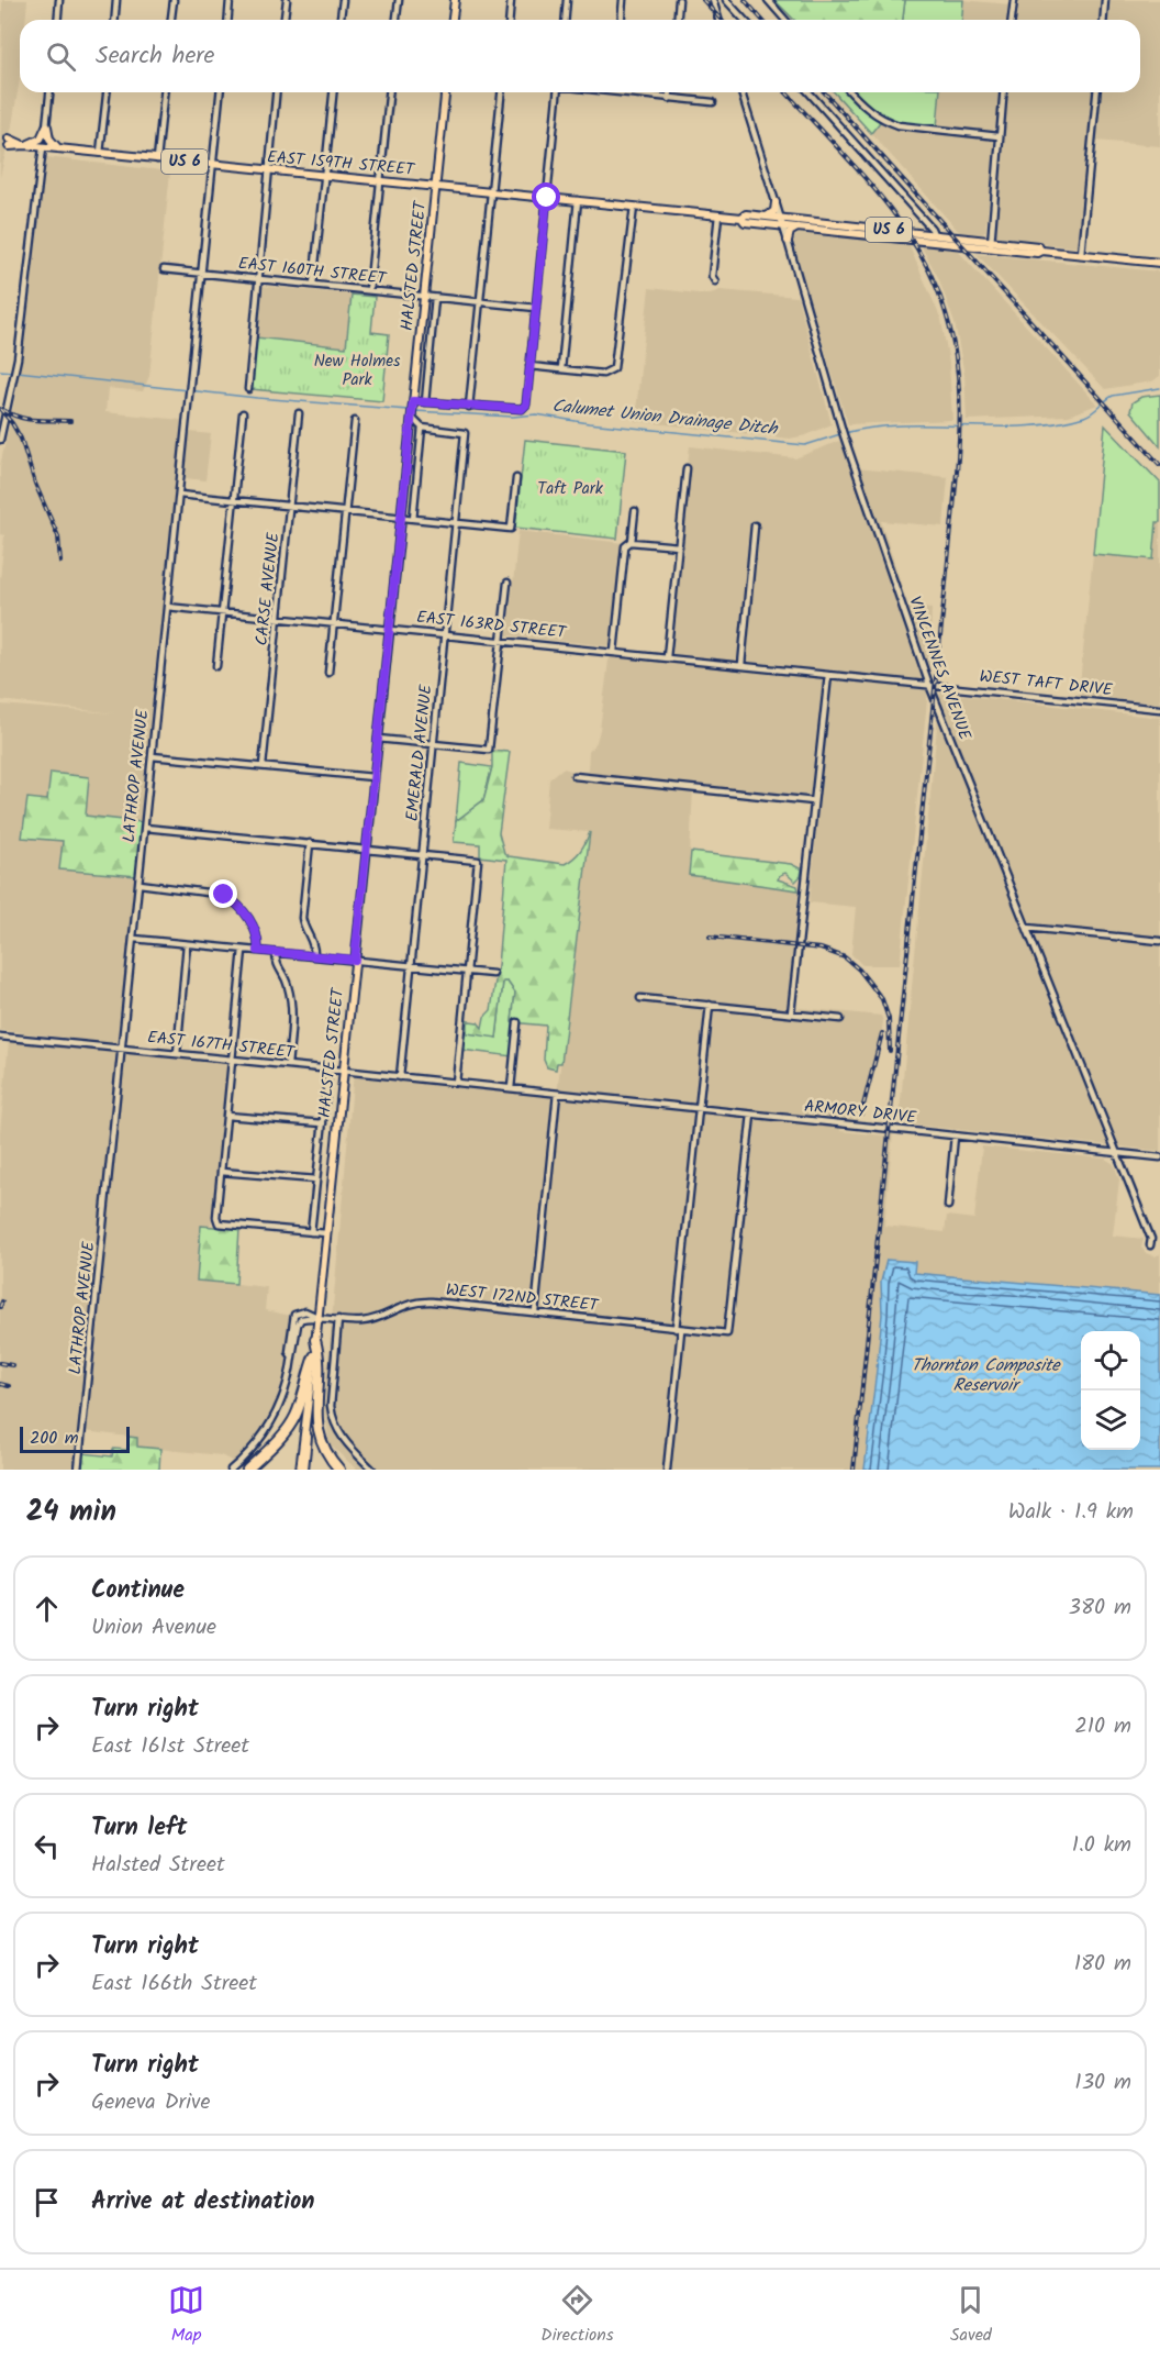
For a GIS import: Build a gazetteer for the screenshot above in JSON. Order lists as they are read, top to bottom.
{
  "streets": {
    "main road": ["US 6", "EAST 159TH STREET", "HALSTED STREET"],
    "street": [
      "EAST 160TH STREET",
      "CARSE AVENUE",
      "EAST 163RD STREET",
      "VINCENNES AVENUE",
      "WEST TAFT DRIVE",
      "EMERALD AVENUE",
      "LATHROP AVENUE",
      "EAST 167TH STREET",
      "ARMORY DRIVE",
      "WEST 172ND STREET"
    ]
  },
  "crossings": [
    ["US 6", "EAST 159TH STREET"],
    ["US 6", "VINCENNES AVENUE"],
    ["EAST 159TH STREET", "HALSTED STREET"],
    ["EAST 159TH STREET", "LATHROP AVENUE"],
    ["HALSTED STREET", "EAST 160TH STREET"],
    ["HALSTED STREET", "EAST 163RD STREET"],
    ["HALSTED STREET", "EAST 167TH STREET"],
    ["HALSTED STREET", "WEST 172ND STREET"],
    ["EAST 160TH STREET", "LATHROP AVENUE"],
    ["CARSE AVENUE", "EAST 163RD STREET"],
    ["EAST 163RD STREET", "WEST TAFT DRIVE"],
    ["EAST 163RD STREET", "EMERALD AVENUE"],
    ["EAST 163RD STREET", "LATHROP AVENUE"],
    ["VINCENNES AVENUE", "WEST TAFT DRIVE"],
    ["VINCENNES AVENUE", "ARMORY DRIVE"],
    ["EMERALD AVENUE", "EAST 167TH STREET"],
    ["LATHROP AVENUE", "EAST 167TH STREET"],
    ["EAST 167TH STREET", "ARMORY DRIVE"],
    ["ARMORY DRIVE", "WEST 172ND STREET"]
  ],
  "water": ["Calumet Union Drainage Ditch", "Thornton Composite Reservoir"],
  "parks": ["New Holmes Park", "Taft Park"],
  "scale_bar": "200 m",
  "page": {
    "search": "Search here",
    "scale": "200 m",
    "heading": ["24 min", "Walk · 1.9 km"],
    "list": [
      ["Continue", "Union Avenue", "380 m"],
      ["Turn right", "East 161st Street", "210 m"],
      ["Turn left", "Halsted Street", "1.0 km"],
      ["Turn right", "East 166th Street", "180 m"],
      ["Turn right", "Geneva Drive", "130 m"],
      "Arrive at destination"
    ],
    "nav": ["Map", "Directions", "Saved"]
  }
}
